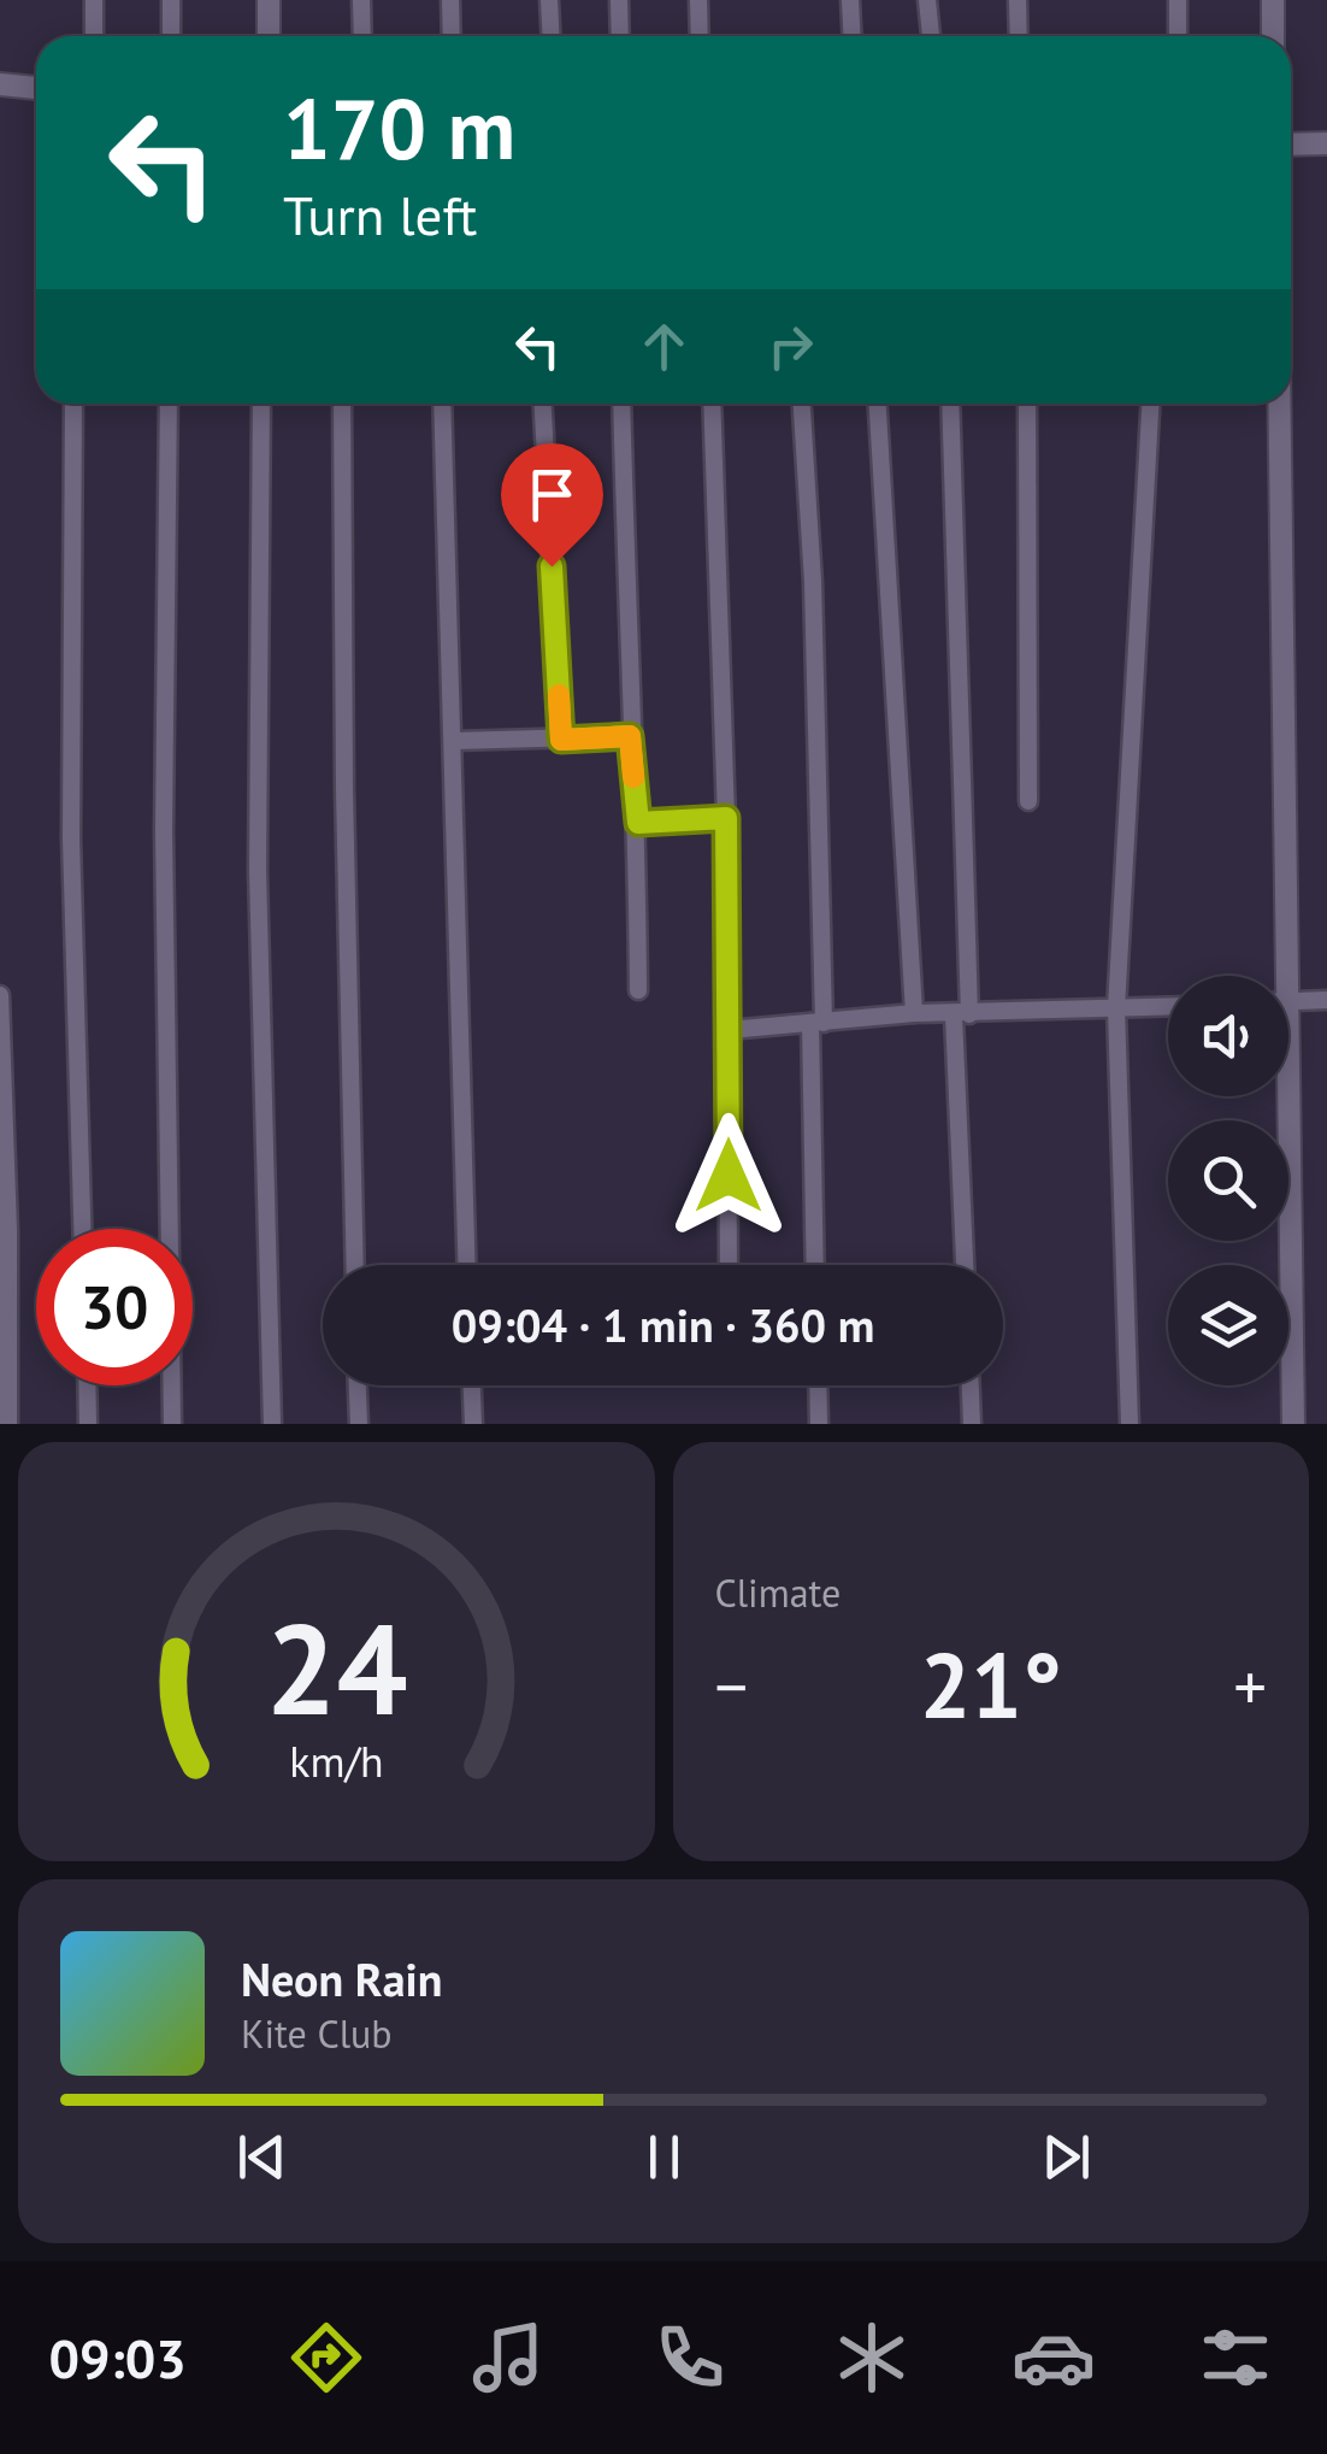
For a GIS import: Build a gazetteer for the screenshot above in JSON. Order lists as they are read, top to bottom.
{
  "page": {
    "turn": ["170 m", "Turn left"],
    "limit": "30",
    "trip": "09:04 · 1 min · 360 m",
    "tile": "Climate",
    "heat": ["−", "21°", "+"],
    "song": ["Neon Rain", "Kite Club"],
    "tabs": "09:03",
    "gauge": ["24", "km/h"]
  }
}
